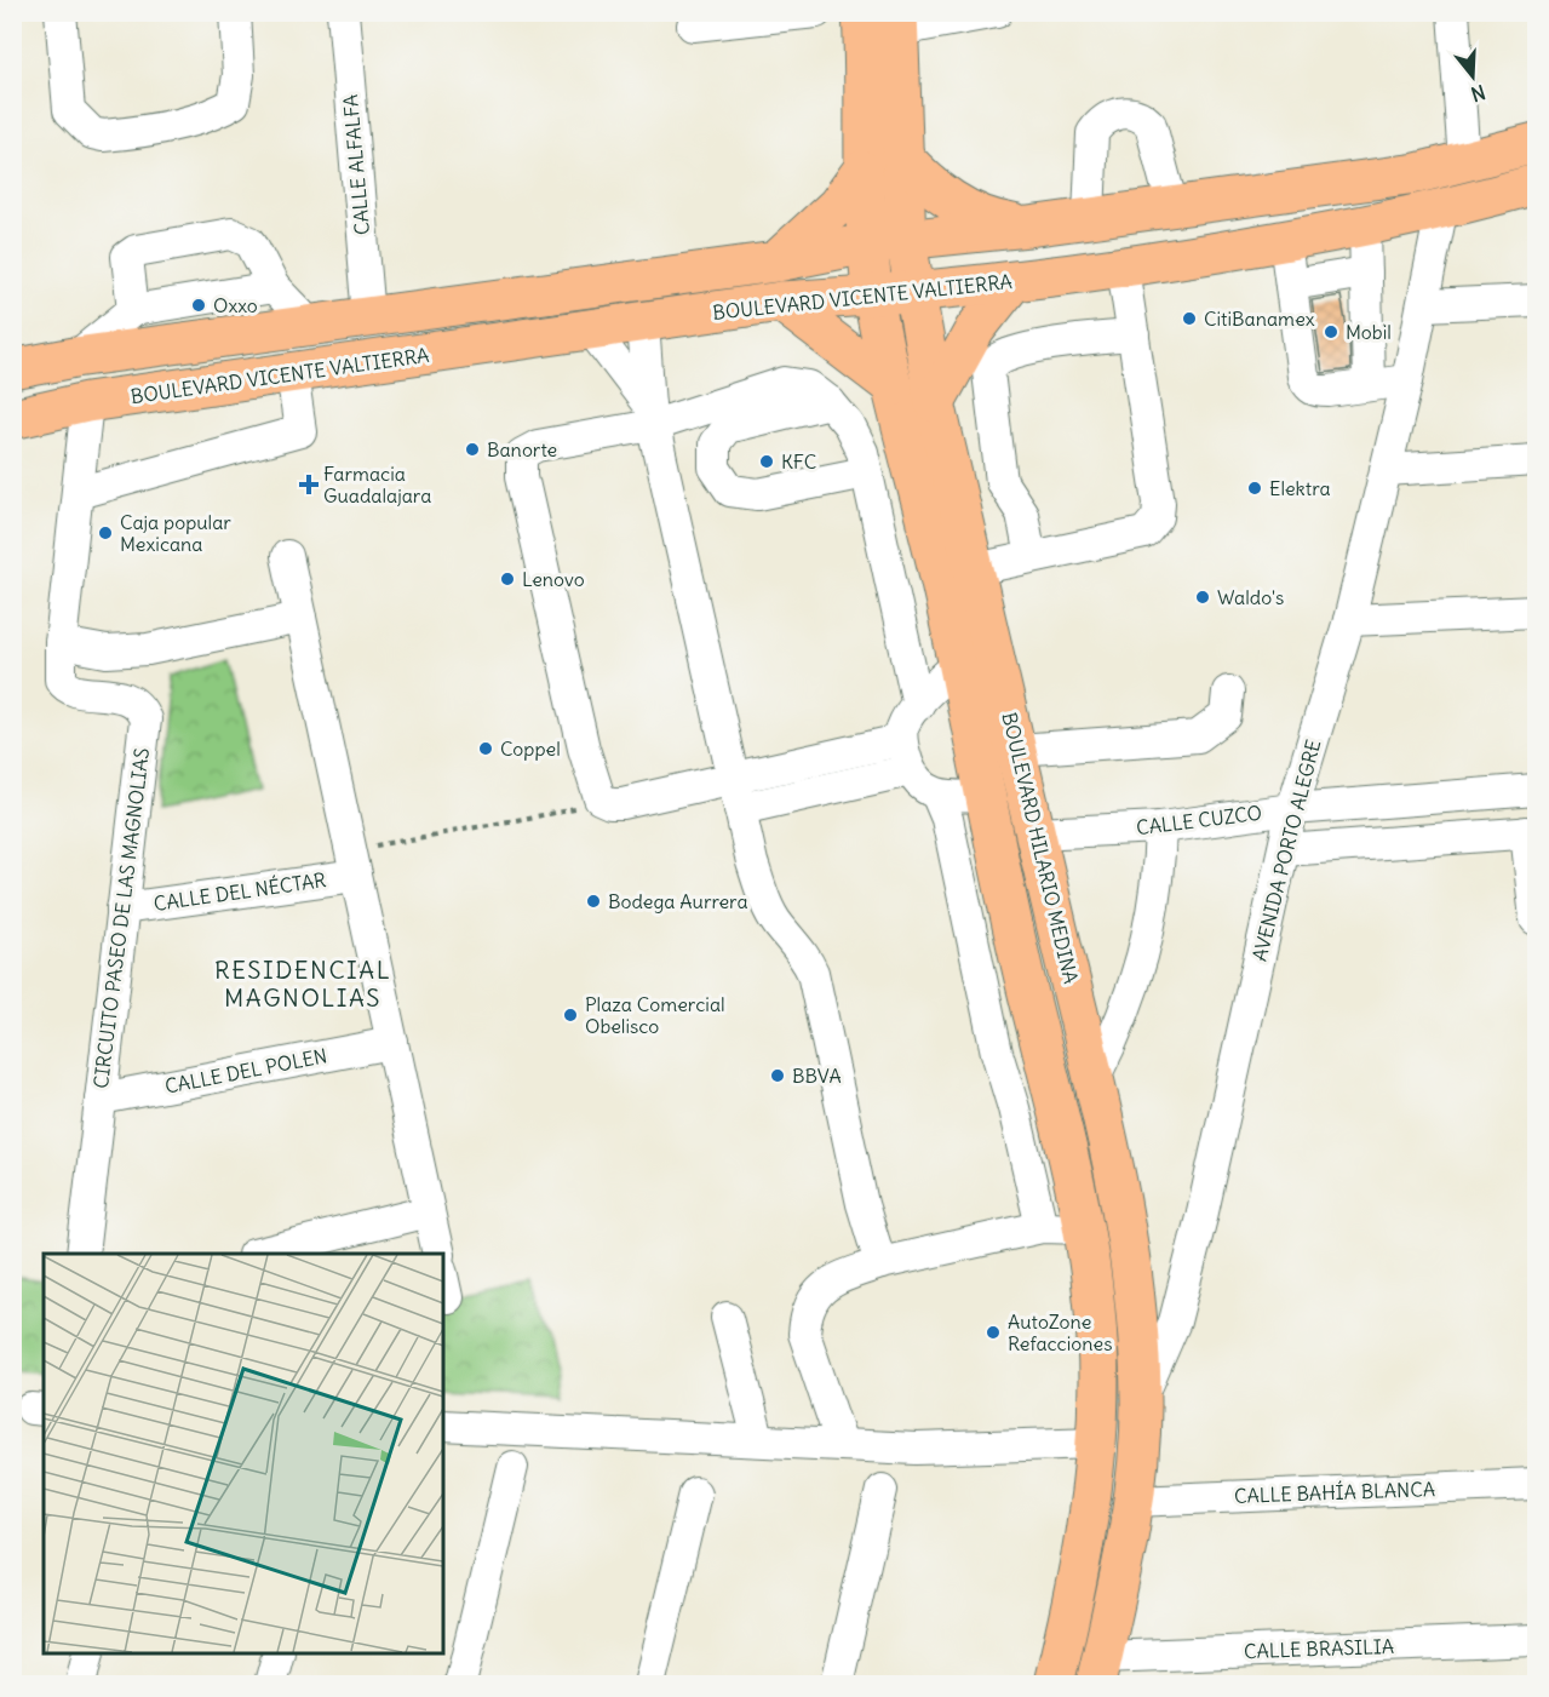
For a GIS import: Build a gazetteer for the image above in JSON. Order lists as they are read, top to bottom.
{
  "streets": {
    "main road": ["BOULEVARD VICENTE VALTIERRA", "BOULEVARD HILARIO MEDINA"],
    "street": [
      "CALLE ALFALFA",
      "CALLE CUZCO",
      "AVENIDA PORTO ALEGRE",
      "CALLE DEL NÉCTAR",
      "CIRCUITO PASEO DE LAS MAGNOLIAS",
      "CALLE DEL POLEN",
      "CALLE BAHÍA BLANCA",
      "CALLE BRASILIA"
    ]
  },
  "crossings": [
    ["BOULEVARD VICENTE VALTIERRA", "BOULEVARD HILARIO MEDINA"],
    ["BOULEVARD VICENTE VALTIERRA", "AVENIDA PORTO ALEGRE"],
    ["BOULEVARD VICENTE VALTIERRA", "CIRCUITO PASEO DE LAS MAGNOLIAS"],
    ["CALLE CUZCO", "BOULEVARD HILARIO MEDINA"],
    ["CALLE CUZCO", "AVENIDA PORTO ALEGRE"],
    ["BOULEVARD HILARIO MEDINA", "AVENIDA PORTO ALEGRE"],
    ["BOULEVARD HILARIO MEDINA", "CALLE BAHÍA BLANCA"],
    ["BOULEVARD HILARIO MEDINA", "CALLE BRASILIA"],
    ["CALLE DEL NÉCTAR", "CIRCUITO PASEO DE LAS MAGNOLIAS"],
    ["CIRCUITO PASEO DE LAS MAGNOLIAS", "CALLE DEL POLEN"]
  ],
  "districts": ["RESIDENCIAL MAGNOLIAS"],
  "places": {
    "other": [
      "Oxxo",
      "CitiBanamex",
      "Mobil",
      "Banorte",
      "KFC",
      "Elektra",
      "Caja popular Mexicana",
      "Lenovo",
      "Waldo's",
      "Coppel",
      "Bodega Aurrera",
      "Plaza Comercial Obelisco",
      "BBVA",
      "AutoZone Refacciones"
    ],
    "health": ["Farmacia Guadalajara"]
  },
  "north": "bottom"
}
